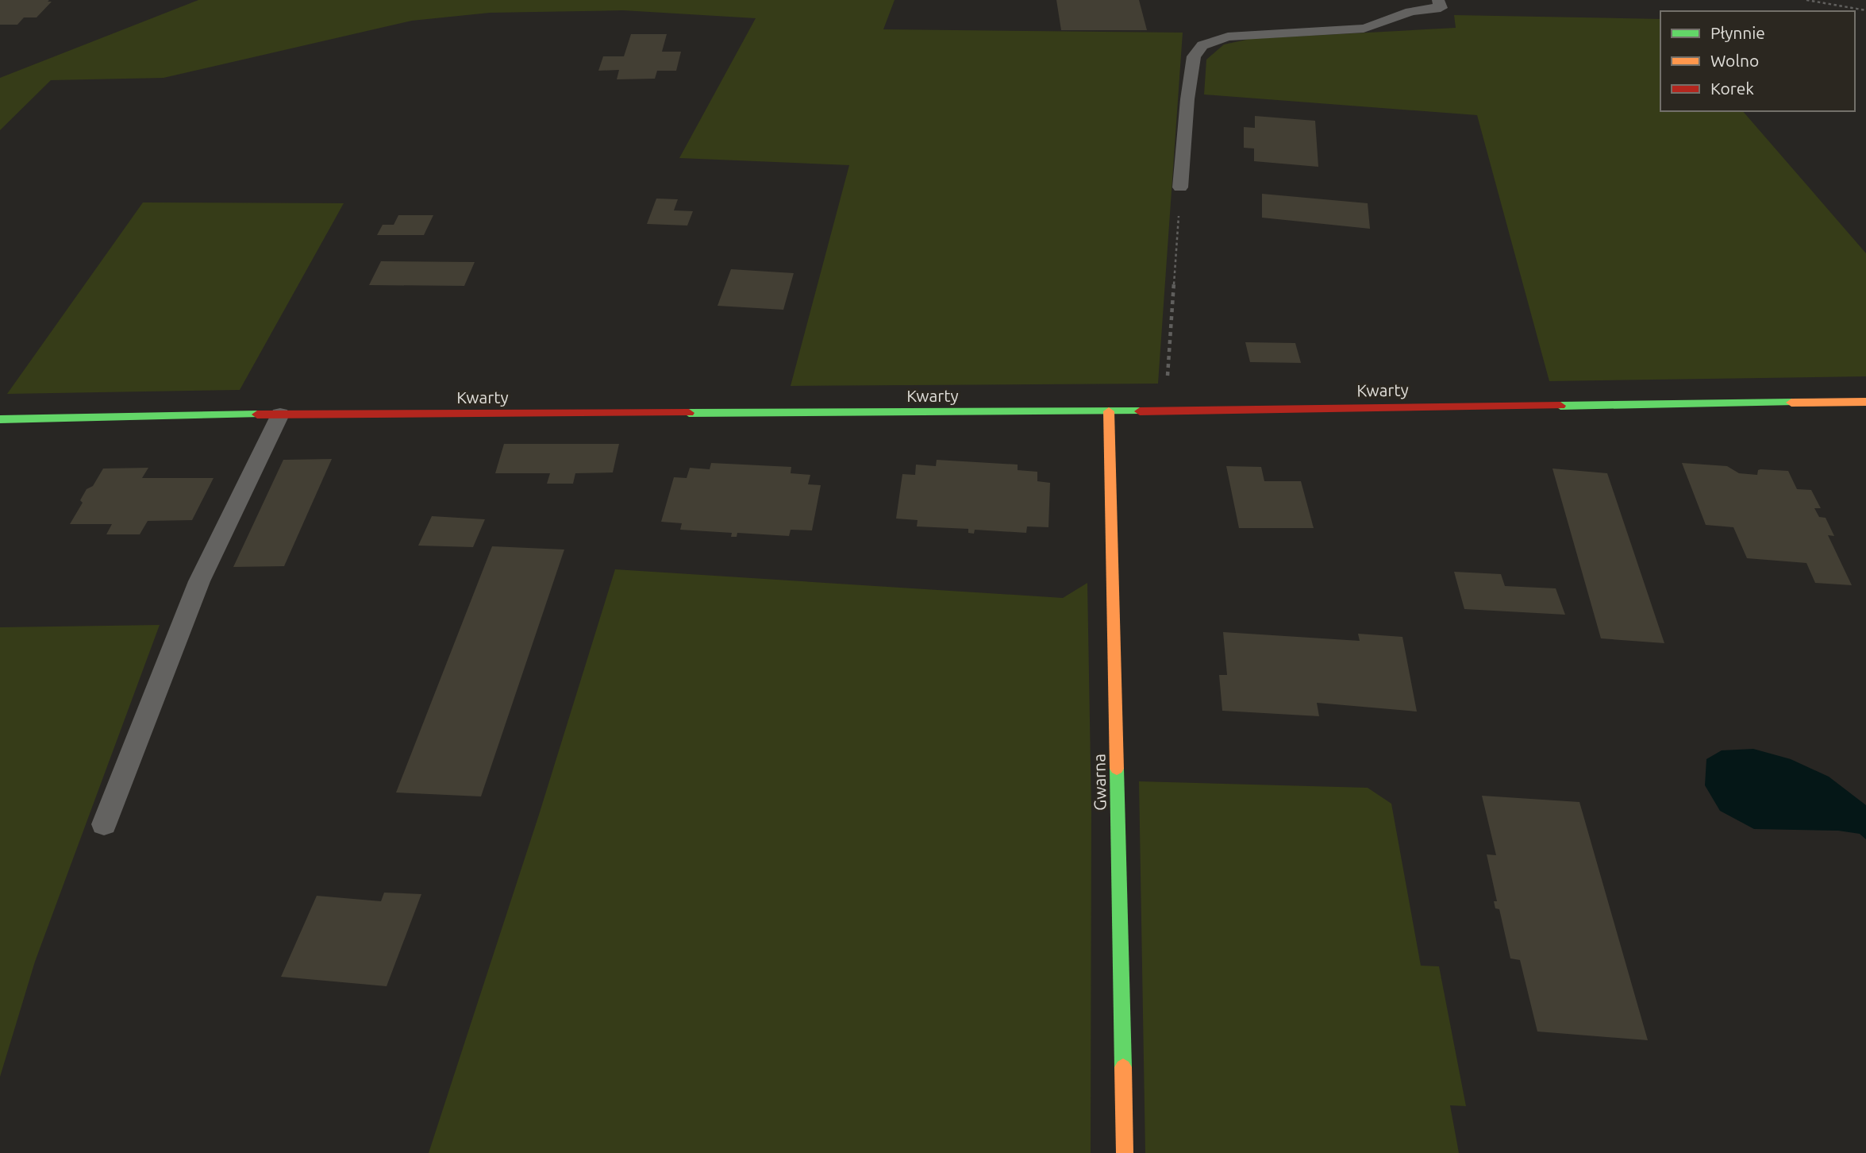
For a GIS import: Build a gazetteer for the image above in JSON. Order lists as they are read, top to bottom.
{
  "streets": {
    "street": ["Kwarty", "Gwarna"]
  },
  "crossings": [
    ["Kwarty", "Gwarna"]
  ],
  "legend": ["Płynnie", "Wolno", "Korek"]
}
